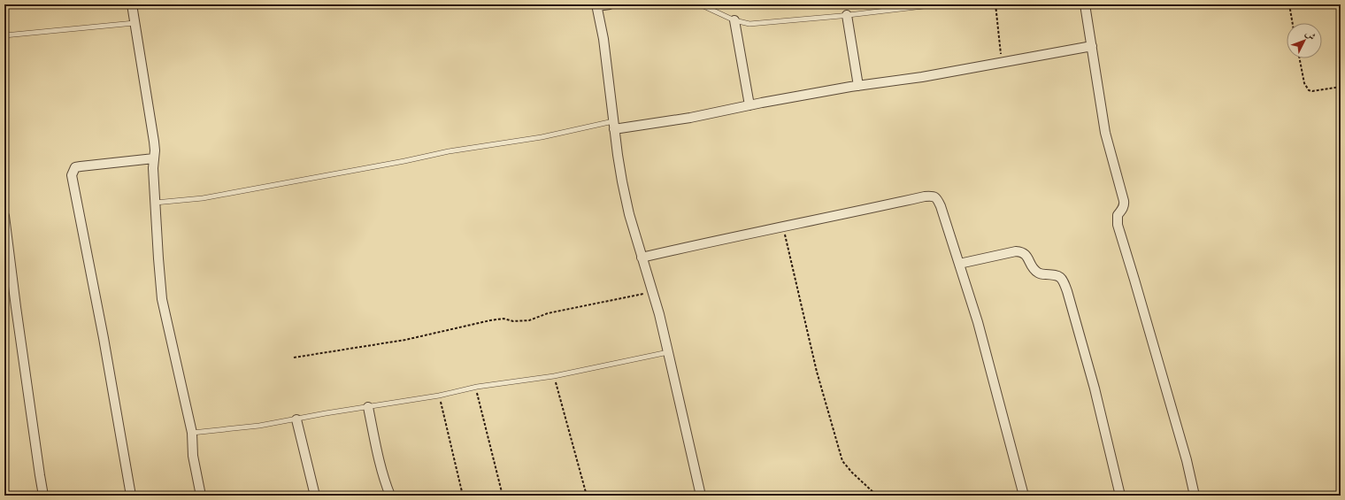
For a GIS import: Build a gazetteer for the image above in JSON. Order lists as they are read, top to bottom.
{
  "north": "top right"
}
